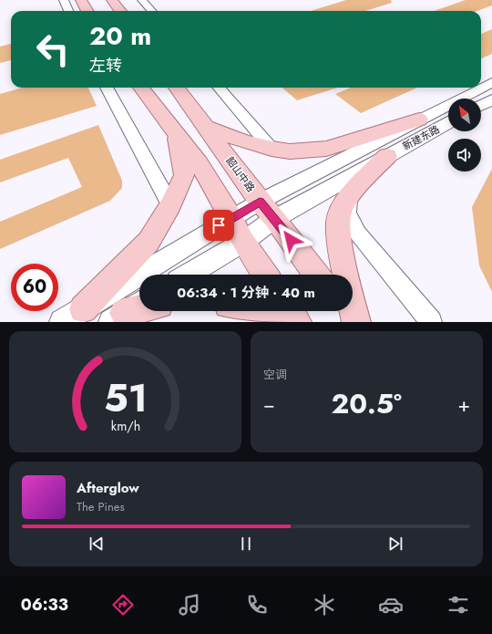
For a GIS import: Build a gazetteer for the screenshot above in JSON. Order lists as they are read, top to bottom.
{
  "streets": {
    "main road": ["新建东路", "韶山中路"]
  },
  "crossings": [
    ["新建东路", "韶山中路"]
  ],
  "north": "top left",
  "page": {
    "turn": ["20 m", "左转"],
    "limit": "60",
    "trip": "06:34 · 1 分钟 · 40 m",
    "tile": "空调",
    "heat": ["−", "20.5°", "+"],
    "song": ["Afterglow", "The Pines"],
    "tabs": "06:33",
    "gauge": ["51", "km/h"]
  }
}
